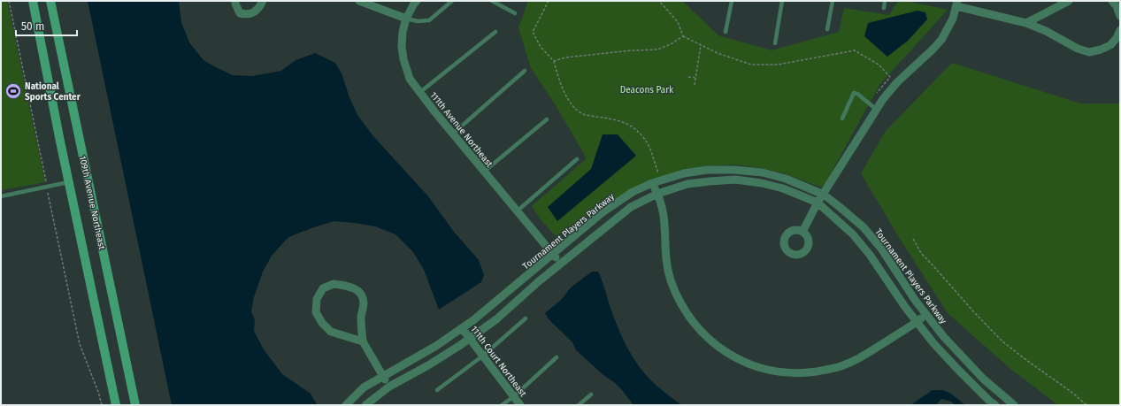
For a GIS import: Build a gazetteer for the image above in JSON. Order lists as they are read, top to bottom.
{
  "streets": {
    "main road": ["109th Avenue Northeast"],
    "street": ["111th Avenue Northeast", "Tournament Players Parkway", "111th Court Northeast"]
  },
  "crossings": [
    ["111th Avenue Northeast", "Tournament Players Parkway"],
    ["Tournament Players Parkway", "111th Court Northeast"]
  ],
  "parks": ["Deacons Park"],
  "places": {
    "sports": ["National Sports Center"]
  },
  "scale_bar": "50 m"
}
